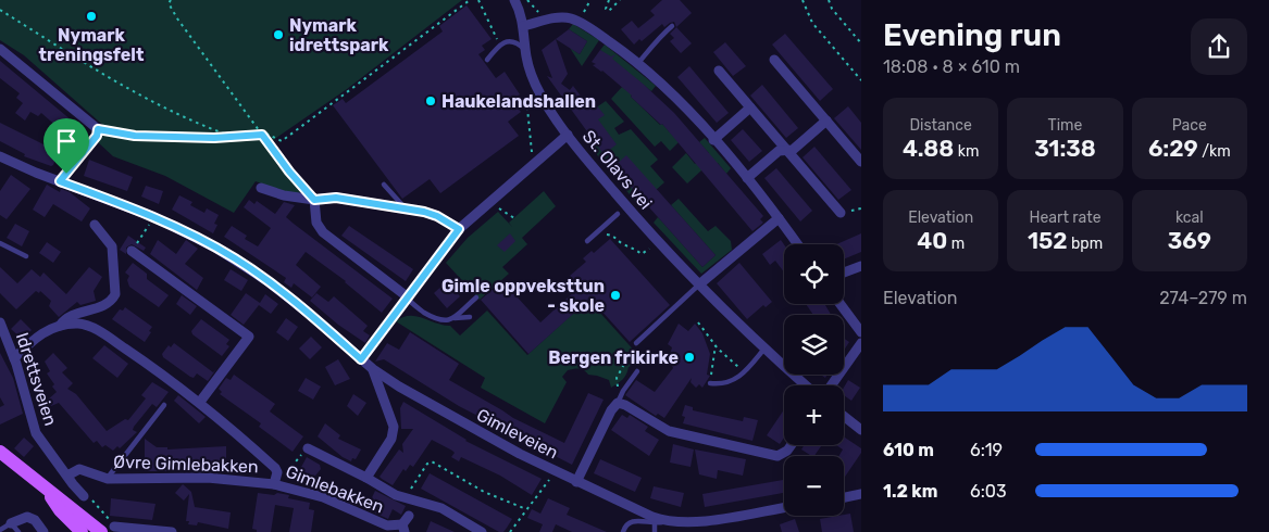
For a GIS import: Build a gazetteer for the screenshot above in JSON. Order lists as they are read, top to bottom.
{
  "streets": {
    "street": [
      "St. Olavs vei",
      "Idrettsveien",
      "Gimleveien",
      "Øvre Gimlebakken",
      "Gimlebakken"
    ]
  },
  "crossings": [
    ["Idrettsveien", "Øvre Gimlebakken"],
    ["Idrettsveien", "Gimlebakken"],
    ["Gimleveien", "Gimlebakken"],
    ["Øvre Gimlebakken", "Gimlebakken"]
  ],
  "places": [
    "Nymark treningsfelt",
    "Nymark idrettspark",
    "Haukelandshallen",
    "Gimle oppveksttun - skole",
    "Bergen frikirke"
  ],
  "page": {
    "heading": ["Evening run", "18:08 · 8 × 610 m"],
    "stats": [
      ["Distance", "4.88 km"],
      ["Time", "31:38"],
      ["Pace", "6:29 /km"],
      ["Elevation", "40 m"],
      ["Heart rate", "152 bpm"],
      ["kcal", "369"]
    ],
    "map_buttons": ["+", "−"],
    "chart": ["Elevation", "274–279 m"],
    "list": [
      {
        "name": "610 m",
        "note": "6:19"
      },
      {
        "name": "1.2 km",
        "note": "6:03"
      }
    ]
  }
}
